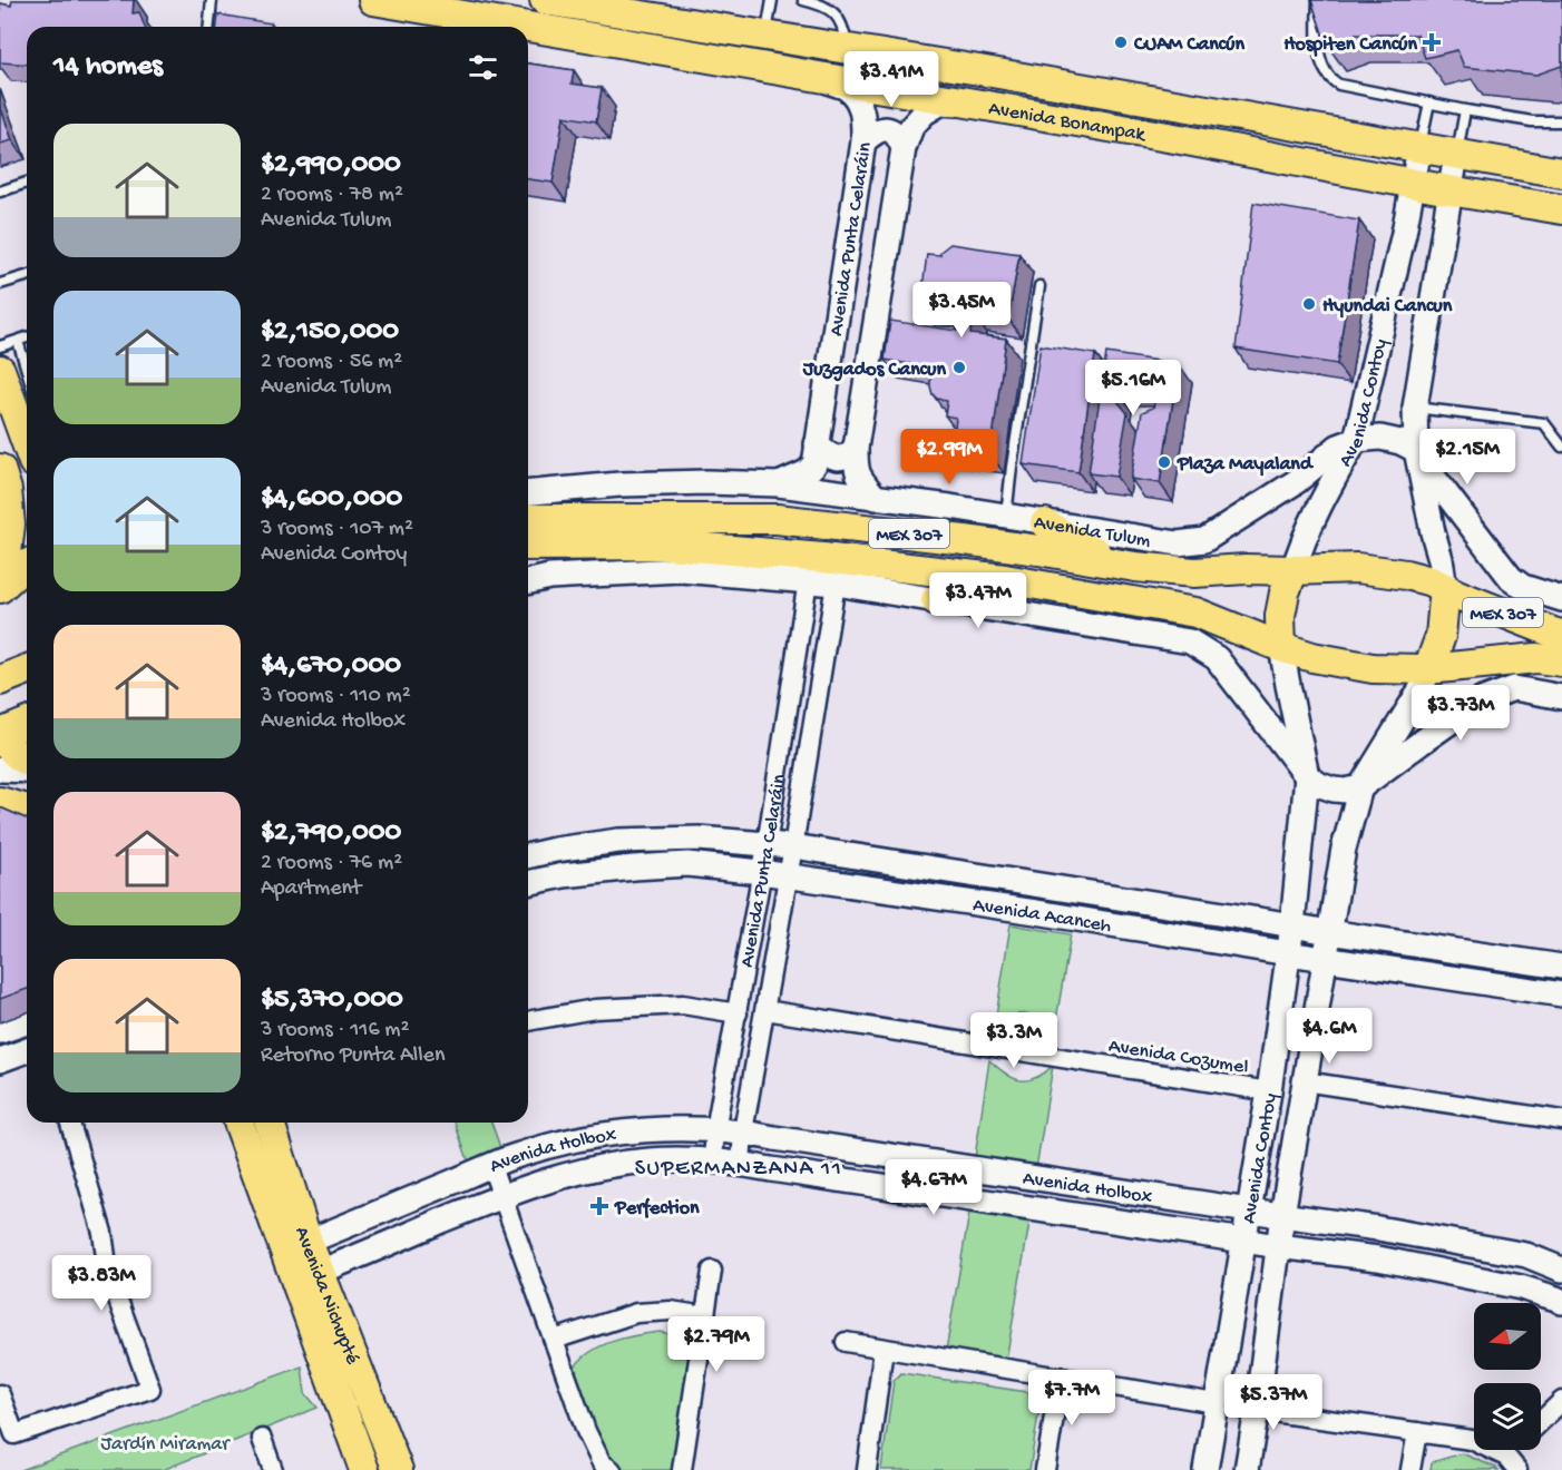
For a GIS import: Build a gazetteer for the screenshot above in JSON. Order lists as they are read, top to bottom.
{
  "streets": {
    "main road": [
      "Avenida Bonampak",
      "Avenida Tulum",
      "MEX 307",
      "Avenida Nichupté"
    ],
    "street": [
      "Avenida Punta Celaráin",
      "Avenida Contoy",
      "Avenida Acanceh",
      "Avenida Cozumel",
      "Avenida Holbox"
    ]
  },
  "crossings": [
    ["Avenida Bonampak", "Avenida Punta Celaráin"],
    ["Avenida Bonampak", "Avenida Contoy"],
    ["Avenida Punta Celaráin", "Avenida Tulum"],
    ["Avenida Punta Celaráin", "Avenida Acanceh"],
    ["Avenida Punta Celaráin", "Avenida Cozumel"],
    ["Avenida Punta Celaráin", "Avenida Holbox"],
    ["Avenida Contoy", "Avenida Tulum"],
    ["Avenida Contoy", "MEX 307"],
    ["Avenida Contoy", "Avenida Acanceh"],
    ["Avenida Contoy", "Avenida Cozumel"],
    ["Avenida Contoy", "Avenida Holbox"],
    ["Avenida Tulum", "MEX 307"],
    ["Avenida Holbox", "Avenida Nichupté"]
  ],
  "districts": ["SUPERMANZANA 11"],
  "parks": ["Jardín Miramar"],
  "places": {
    "other": [
      "CUAM Cancún",
      "Hyundai Cancun",
      "Juzgados Cancun",
      "Plaza Mayaland"
    ],
    "health": ["Hospiten Cancún", "Perfection"]
  },
  "north": "left",
  "page": {
    "heading": "14 homes",
    "price": [
      "$3.41M",
      "$3.45M",
      "$5.16M",
      "$2.99M",
      "$2.15M",
      "$3.47M",
      "$3.73M",
      "$4.6M",
      "$3.3M",
      "$4.67M",
      "$3.83M",
      "$2.79M",
      "$7.7M",
      "$5.37M"
    ],
    "list": [
      {
        "name": "$2,990,000",
        "note": "2 rooms · 78 m² · Avenida Tulum"
      },
      {
        "name": "$2,150,000",
        "note": "2 rooms · 56 m² · Avenida Tulum"
      },
      {
        "name": "$4,600,000",
        "note": "3 rooms · 107 m² · Avenida Contoy"
      },
      {
        "name": "$4,670,000",
        "note": "3 rooms · 110 m² · Avenida Holbox"
      },
      {
        "name": "$2,790,000",
        "note": "2 rooms · 76 m² · Apartment"
      },
      {
        "name": "$5,370,000",
        "note": "3 rooms · 116 m² · Retorno Punta Allen"
      }
    ]
  }
}
